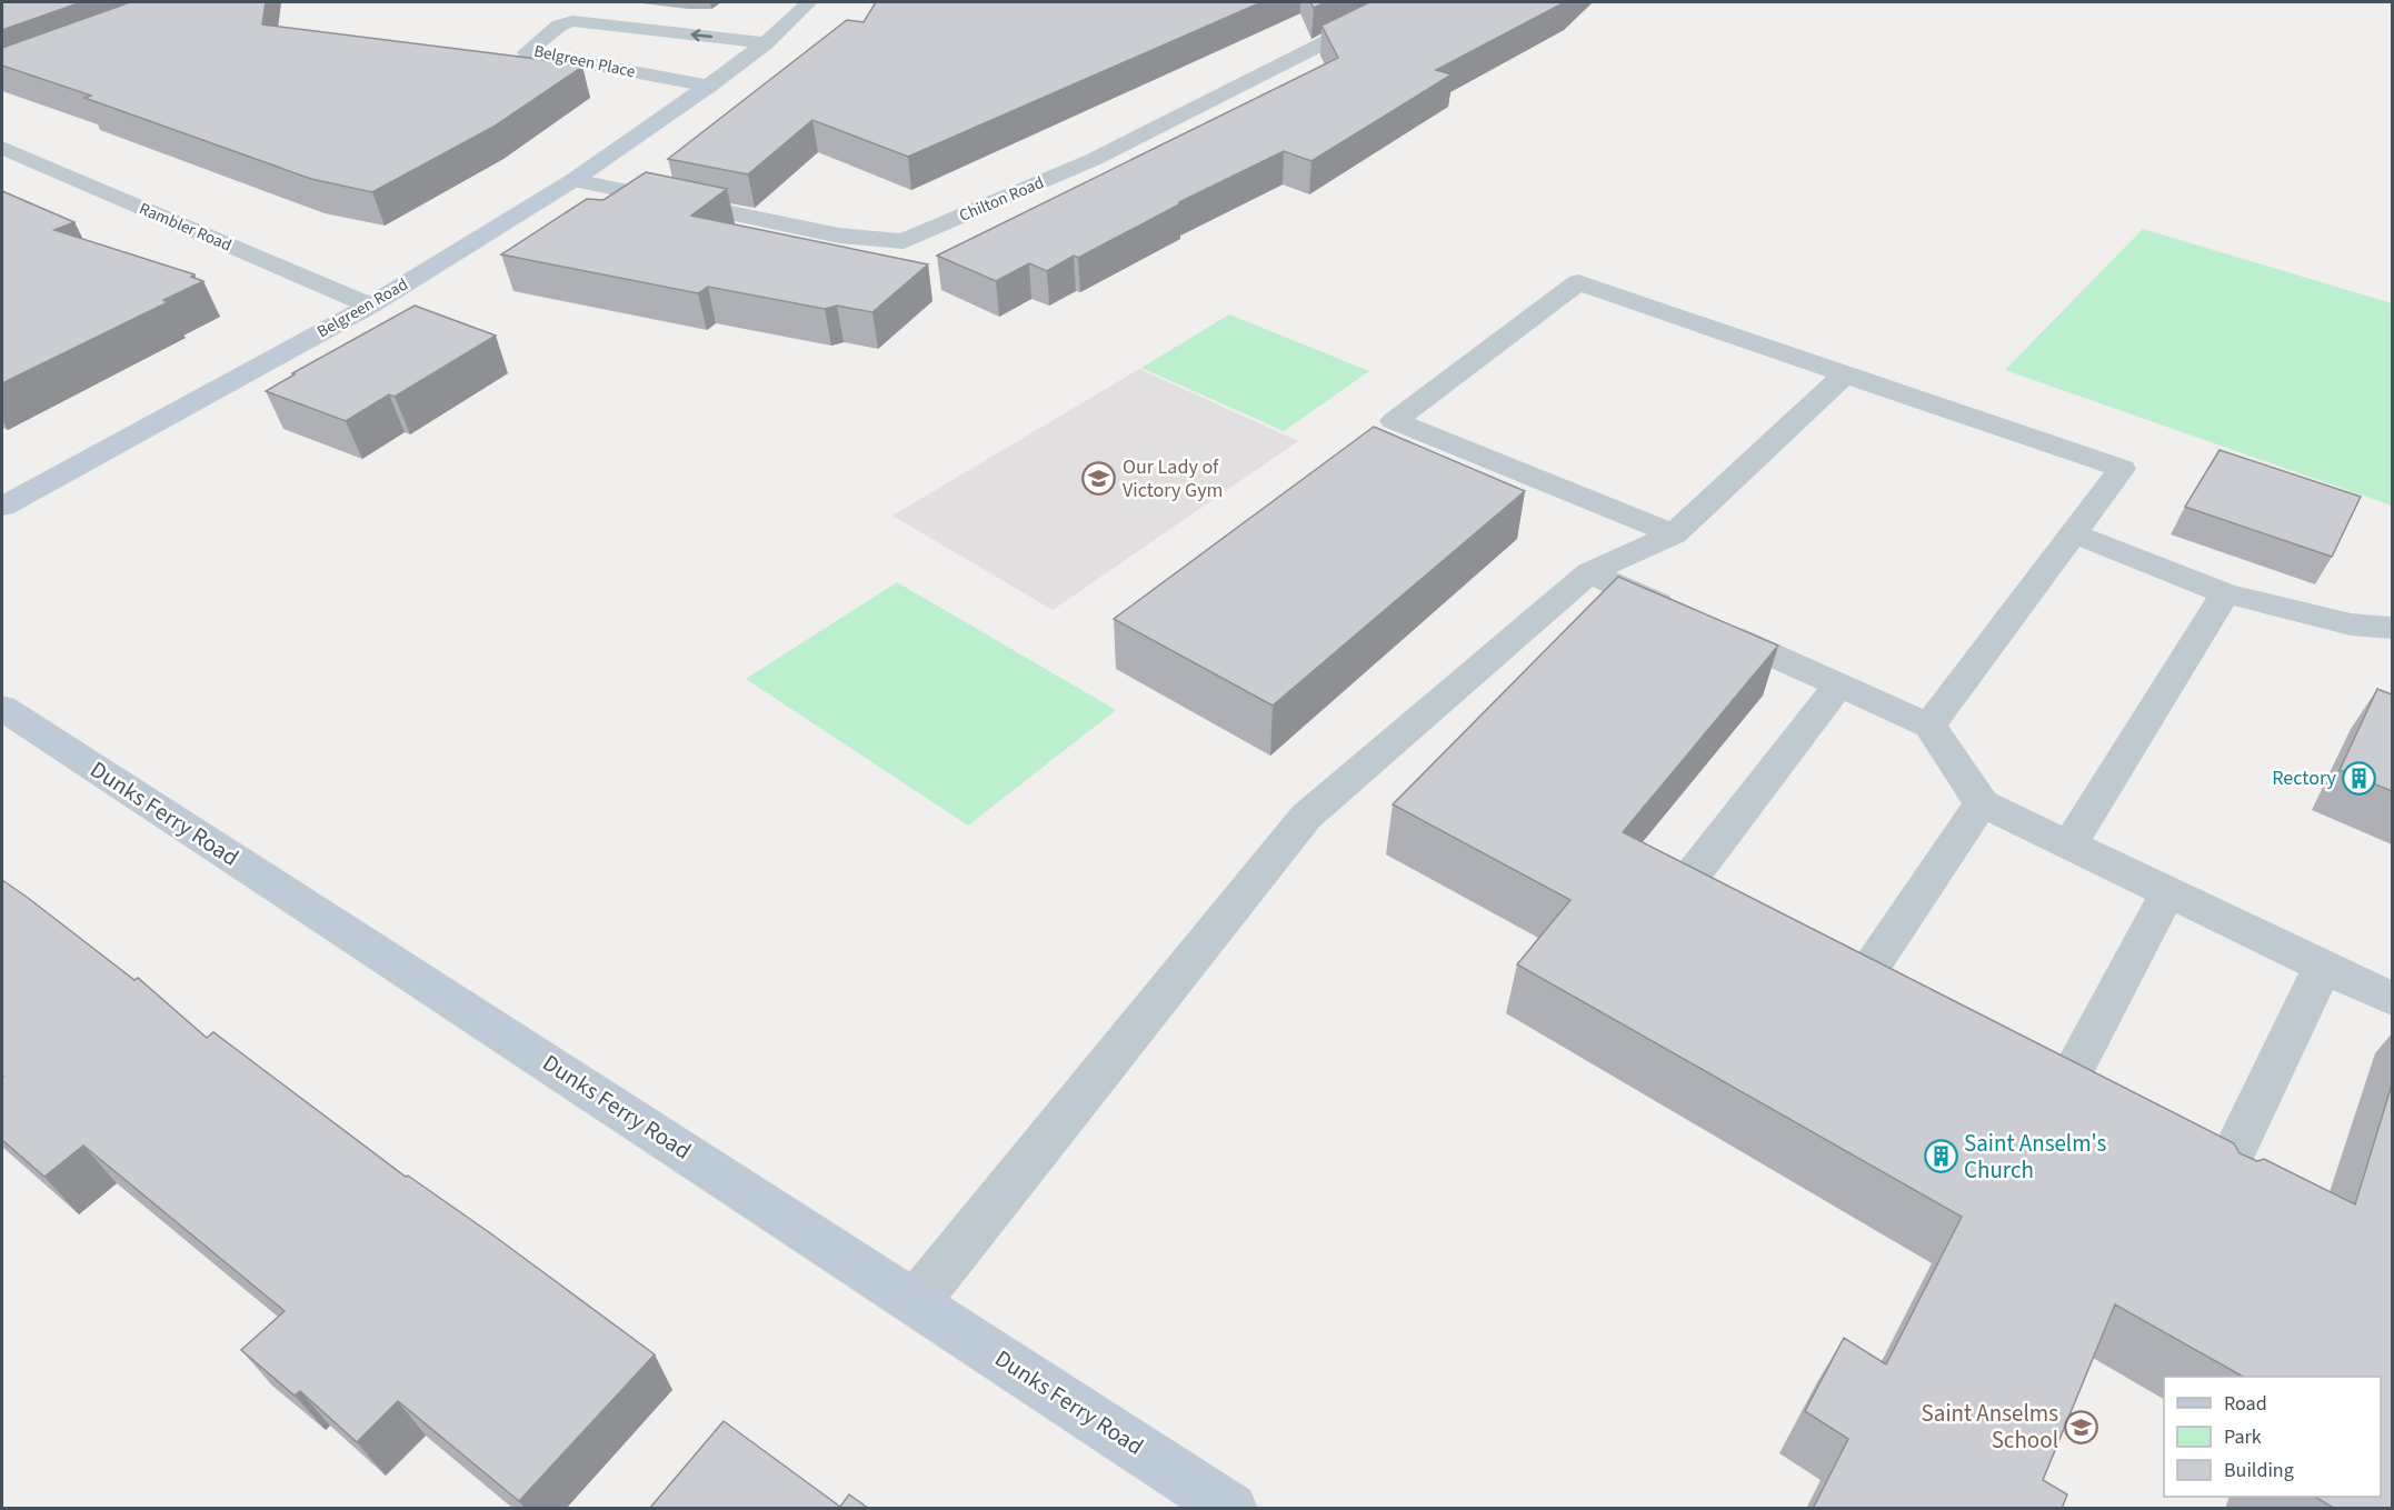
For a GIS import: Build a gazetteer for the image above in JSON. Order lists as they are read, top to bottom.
{
  "streets": {
    "street": [
      "Belgreen Place",
      "Chilton Road",
      "Rambler Road",
      "Belgreen Road",
      "Dunks Ferry Road"
    ]
  },
  "crossings": [
    ["Belgreen Place", "Belgreen Road"],
    ["Chilton Road", "Belgreen Road"],
    ["Rambler Road", "Belgreen Road"]
  ],
  "places": {
    "school or university": ["Our Lady of Victory Gym", "Saint Anselms School"],
    "building": ["Rectory", "Saint Anselm's Church"]
  },
  "legend": ["Road", "Park", "Building"]
}
